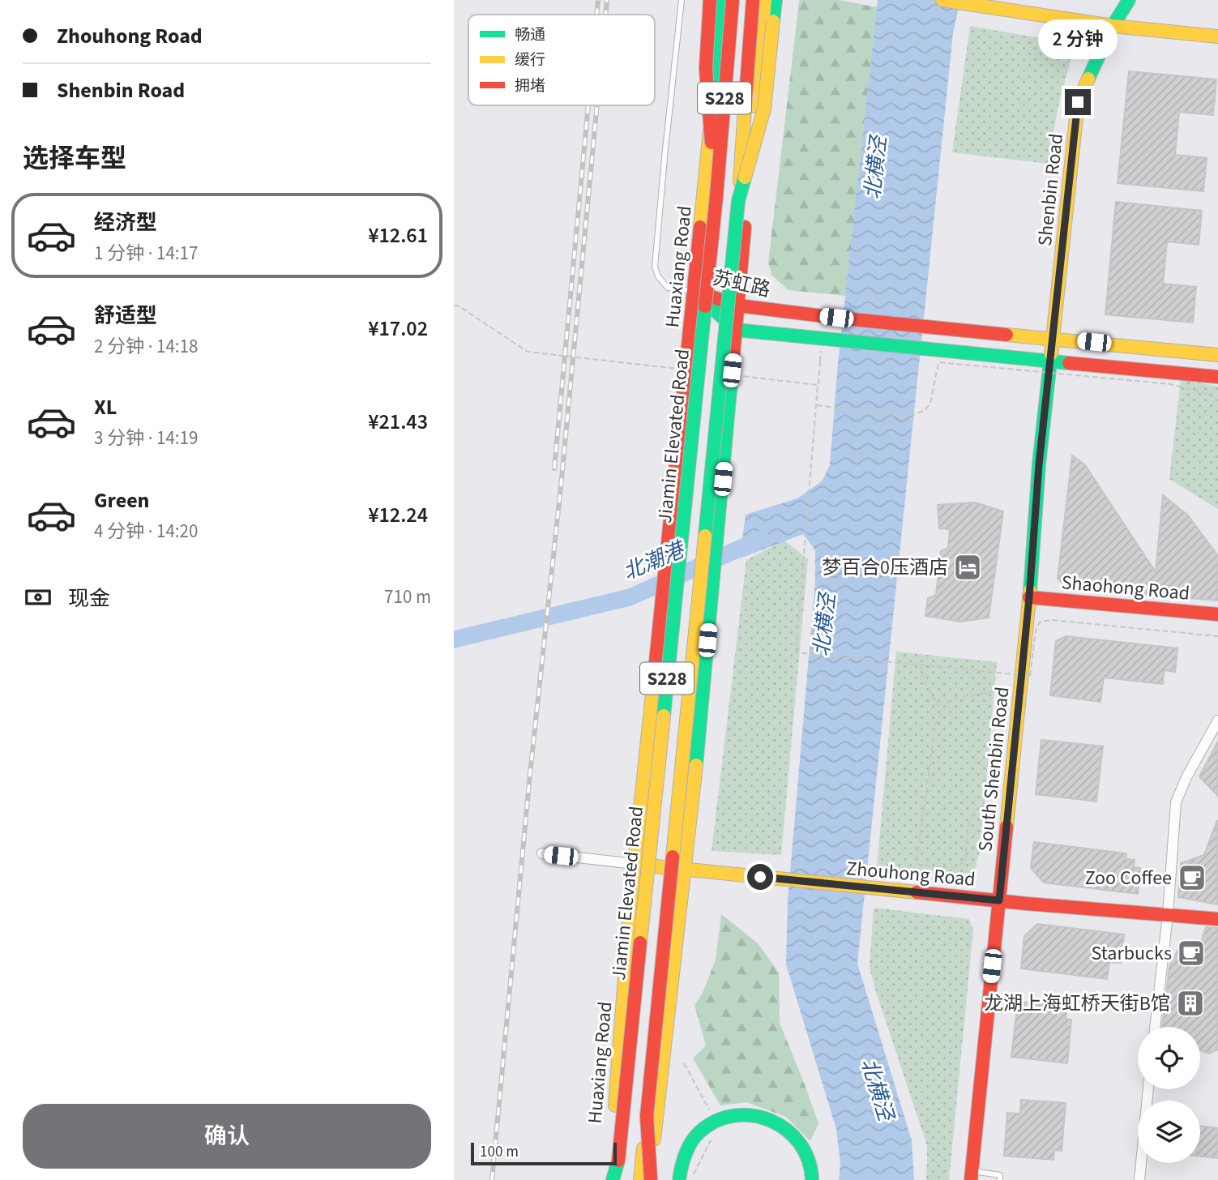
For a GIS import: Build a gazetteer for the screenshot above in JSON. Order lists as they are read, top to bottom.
{
  "streets": {
    "main road": [
      "S228",
      "Shenbin Road",
      "Huaxiang Road",
      "苏虹路",
      "Jiamin Elevated Road",
      "Shaohong Road",
      "South Shenbin Road",
      "Zhouhong Road"
    ]
  },
  "crossings": [
    ["Shenbin Road", "苏虹路"],
    ["Shenbin Road", "South Shenbin Road"],
    ["Huaxiang Road", "苏虹路"],
    ["Huaxiang Road", "Zhouhong Road"],
    ["Shaohong Road", "South Shenbin Road"],
    ["South Shenbin Road", "Zhouhong Road"]
  ],
  "water": ["北横泾", "北潮港"],
  "places": {
    "hotel": ["梦百合0压酒店"],
    "cafe": ["Zoo Coffee", "Starbucks"],
    "building": ["龙湖上海虹桥天街B馆"]
  },
  "legend": ["畅通", "缓行", "拥堵"],
  "scale_bar": "100 m",
  "page": {
    "banner": ["Zhouhong Road", "Shenbin Road"],
    "bubble": "2 分钟",
    "heading": "选择车型",
    "list": [
      {
        "name": "经济型",
        "note": "1 分钟 · 14:17",
        "value": "¥12.61"
      },
      {
        "name": "舒适型",
        "note": "2 分钟 · 14:18",
        "value": "¥17.02"
      },
      {
        "name": "XL",
        "note": "3 分钟 · 14:19",
        "value": "¥21.43"
      },
      {
        "name": "Green",
        "note": "4 分钟 · 14:20",
        "value": "¥12.24"
      }
    ],
    "pay": ["现金", "710 m"],
    "buttons": "确认",
    "scale": "100 m"
  }
}
